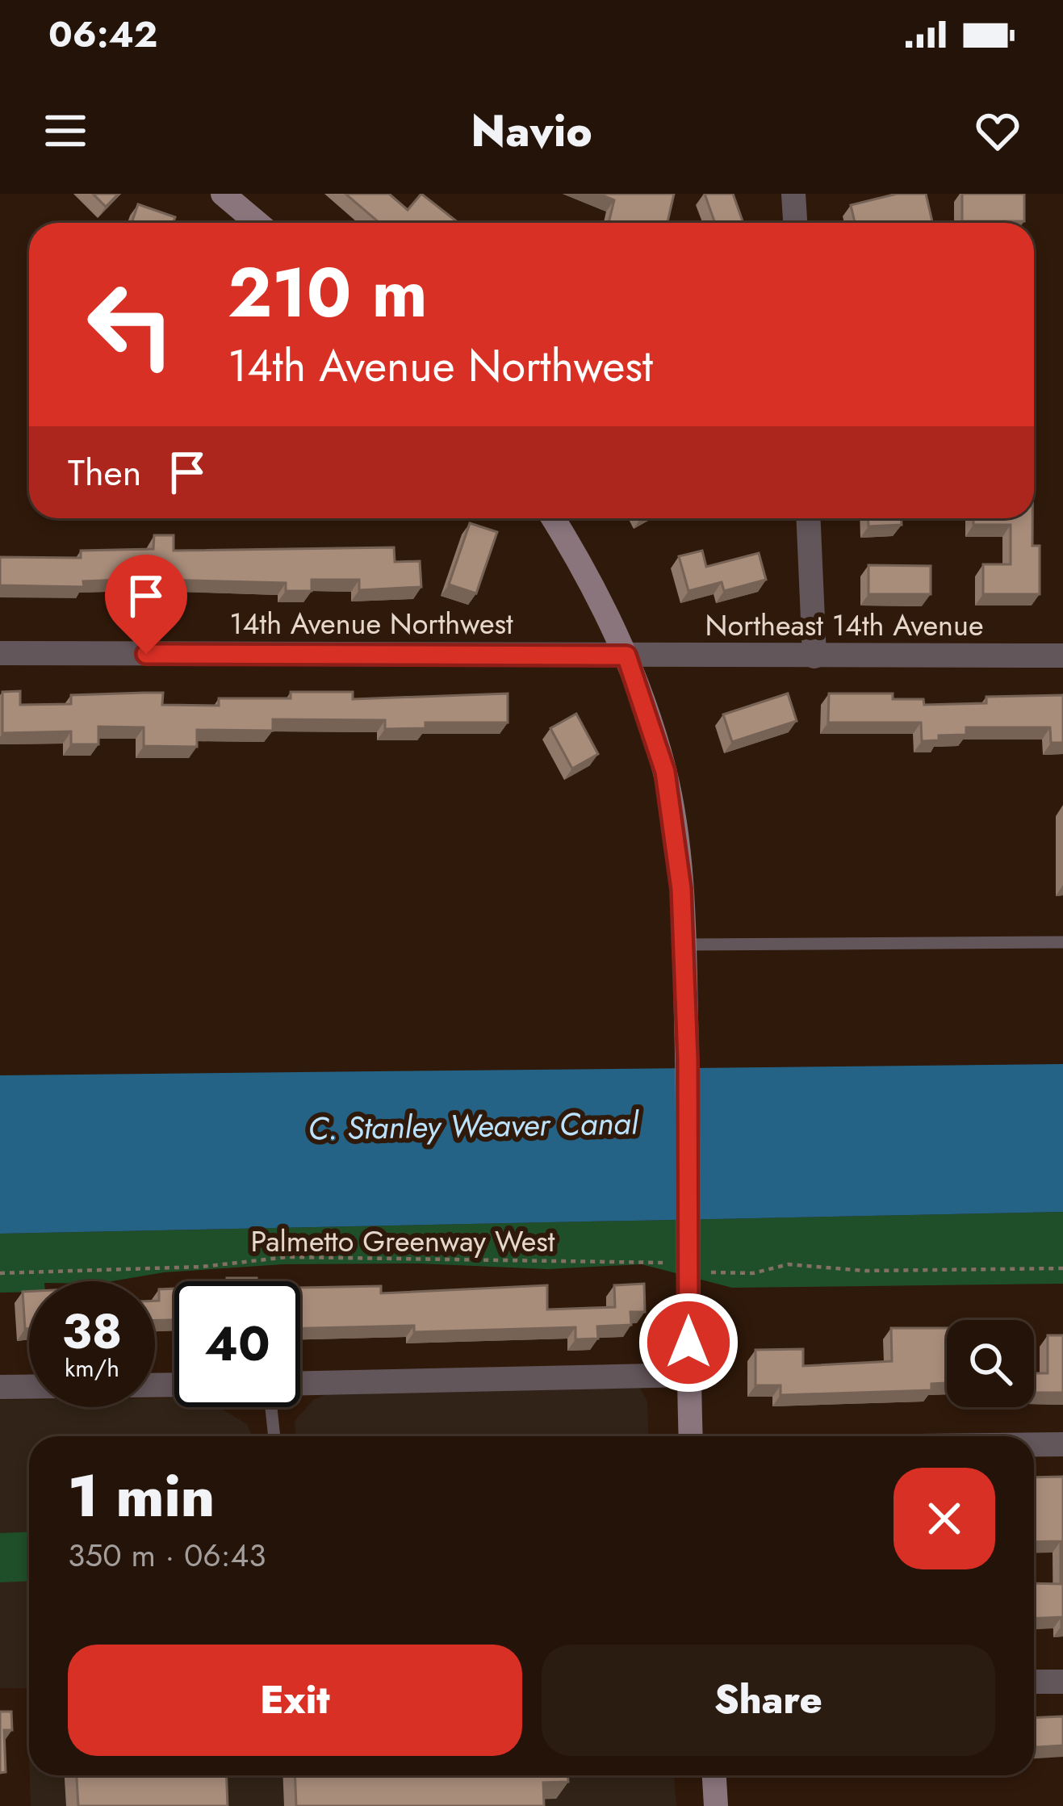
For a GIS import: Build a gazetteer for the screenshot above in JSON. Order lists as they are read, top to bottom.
{
  "streets": {
    "street": ["14th Avenue Northwest", "Northeast 14th Avenue"],
    "path": ["Palmetto Greenway West"]
  },
  "crossings": [
    ["14th Avenue Northwest", "Northeast 14th Avenue"]
  ],
  "water": ["C. Stanley Weaver Canal"],
  "page": {
    "status": "06:42",
    "header": "Navio",
    "turn": ["210 m", "14th Avenue Northwest"],
    "then": "Then",
    "speed": "38 km/h",
    "limit": "40",
    "heading": ["1 min", "350 m · 06:43"],
    "buttons": ["Exit", "Share"]
  }
}
